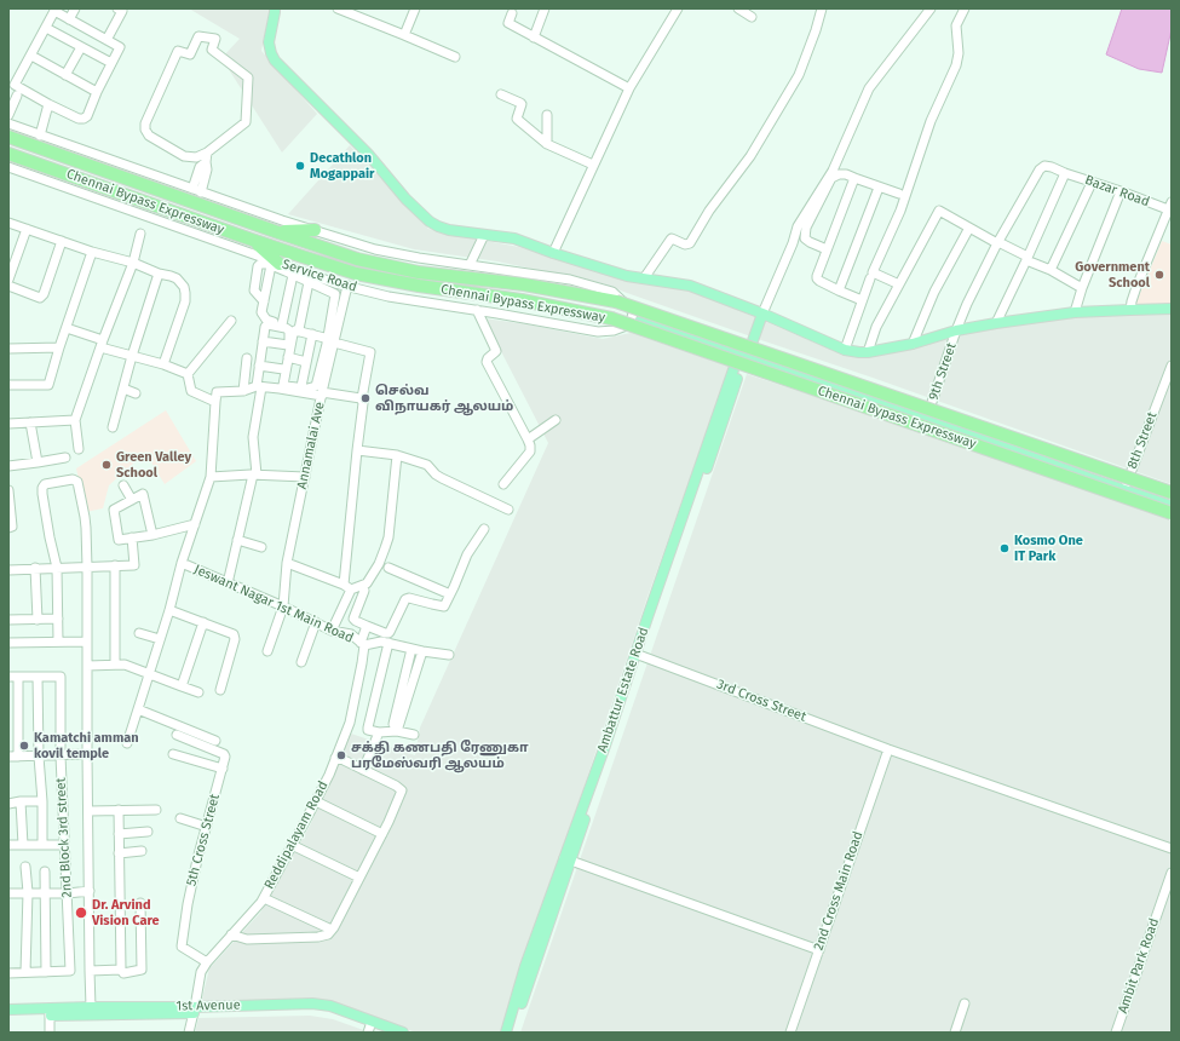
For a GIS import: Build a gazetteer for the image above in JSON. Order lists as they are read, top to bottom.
{
  "streets": {
    "highway": ["Chennai Bypass Expressway"],
    "main road": ["Ambattur Estate Road", "1st Avenue"],
    "street": [
      "Bazar Road",
      "Service Road",
      "9th Street",
      "8th Street",
      "Annamalai Ave",
      "Jeswant Nagar 1st Main Road",
      "3rd Cross Street",
      "Reddipalayam Road",
      "2nd Block 3rd street",
      "5th Cross Street",
      "2nd Cross Main Road",
      "Ambit Park Road"
    ]
  },
  "crossings": [
    ["Bazar Road", "9th Street"],
    ["Service Road", "Annamalai Ave"],
    ["Annamalai Ave", "Jeswant Nagar 1st Main Road"],
    ["Jeswant Nagar 1st Main Road", "Reddipalayam Road"],
    ["Ambattur Estate Road", "3rd Cross Street"],
    ["3rd Cross Street", "2nd Cross Main Road"],
    ["Reddipalayam Road", "5th Cross Street"],
    ["Reddipalayam Road", "1st Avenue"]
  ],
  "places": [
    "Decathlon Mogappair",
    "Government School",
    "செல்வ விநாயகர் ஆலயம்",
    "Green Valley School",
    "Kosmo One IT Park",
    "Kamatchi amman kovil temple",
    "சக்தி கணபதி ரேணுகா பரமேஸ்வரி ஆலயம்",
    "Dr. Arvind Vision Care"
  ]
}
